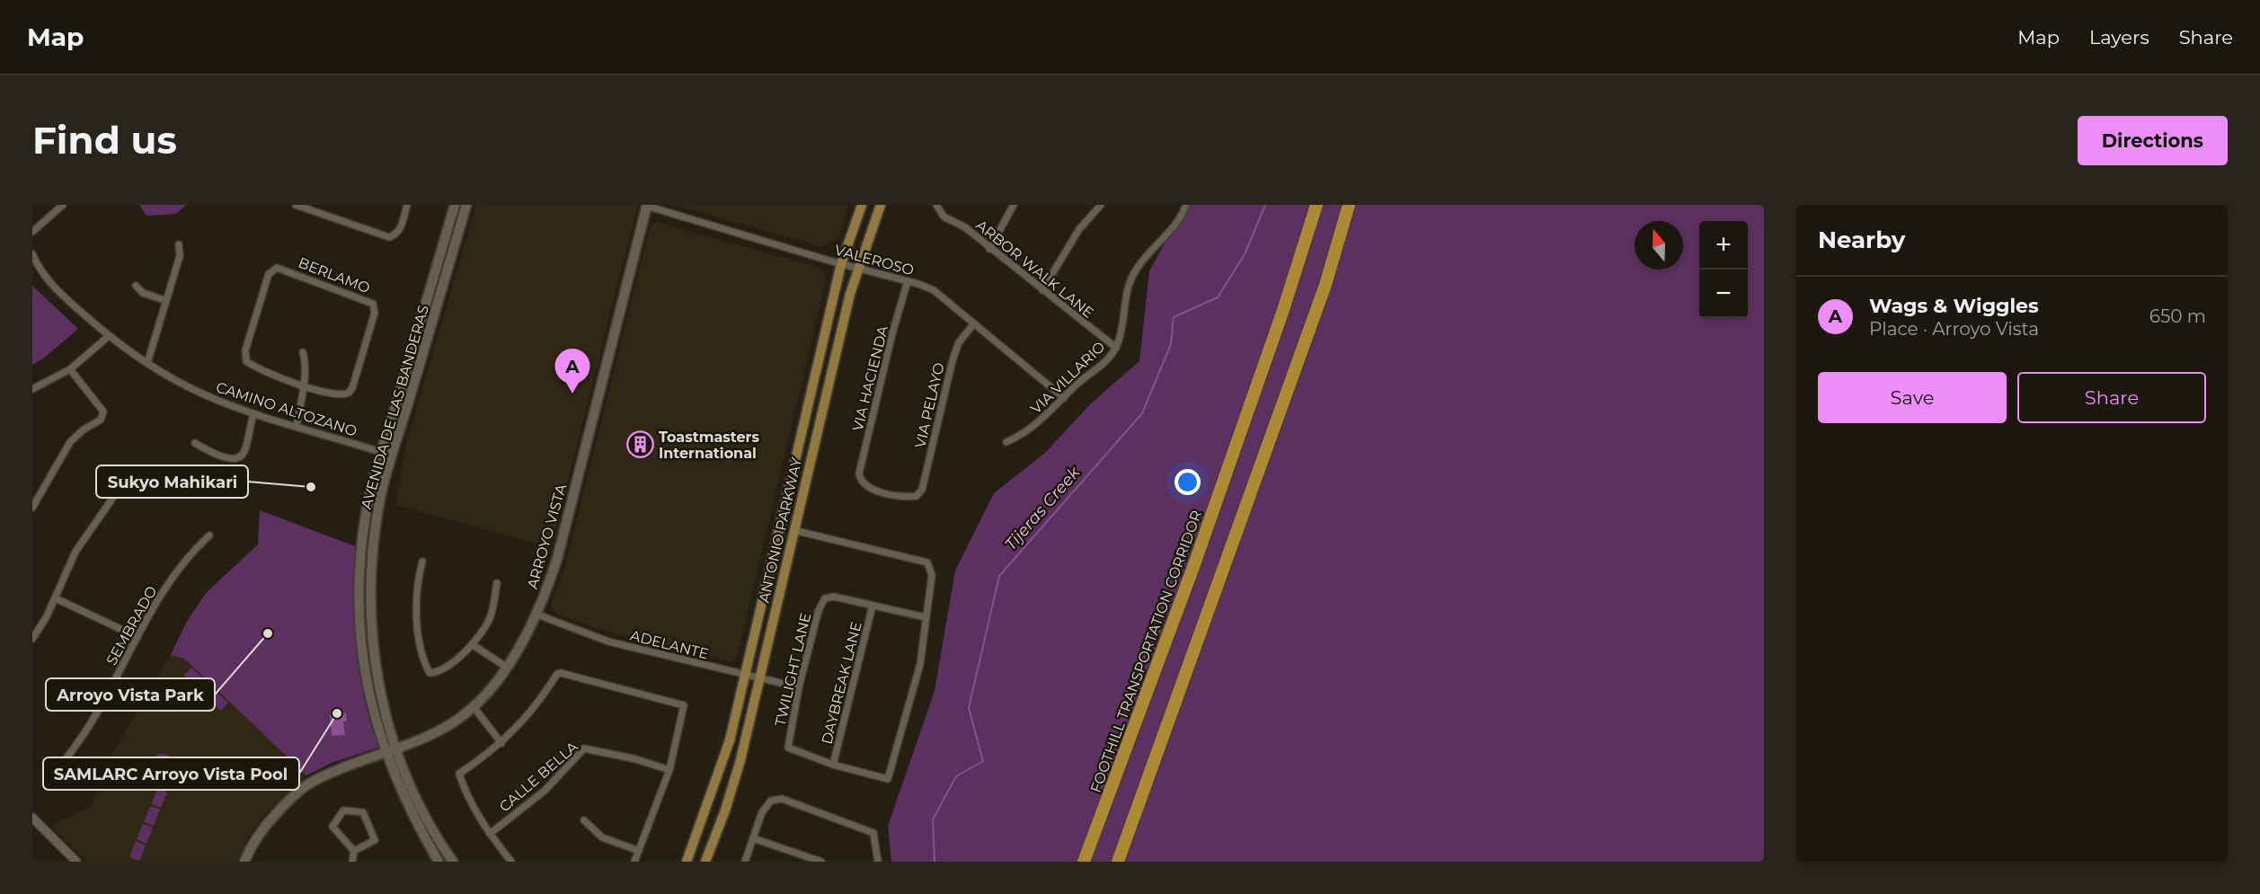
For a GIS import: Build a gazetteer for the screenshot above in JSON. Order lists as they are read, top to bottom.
{
  "streets": {
    "highway": ["FOOTHILL TRANSPORTATION CORRIDOR"],
    "main road": ["AVENIDA DE LAS BANDERAS", "ANTONIO PARKWAY", "ARROYO VISTA"],
    "street": [
      "VALEROSO",
      "ARBOR WALK LANE",
      "BERLAMO",
      "VIA VILLARIO",
      "VIA HACIENDA",
      "VIA PELAYO",
      "CAMINO ALTOZANO",
      "SEMBRADO",
      "ADELANTE",
      "TWILIGHT LANE",
      "DAYBREAK LANE",
      "CALLE BELLA"
    ]
  },
  "crossings": [
    ["VALEROSO", "VIA VILLARIO"],
    ["VALEROSO", "VIA HACIENDA"],
    ["VALEROSO", "VIA PELAYO"],
    ["VALEROSO", "ANTONIO PARKWAY"],
    ["VALEROSO", "ARROYO VISTA"],
    ["ARBOR WALK LANE", "VIA VILLARIO"],
    ["VIA HACIENDA", "VIA PELAYO"],
    ["AVENIDA DE LAS BANDERAS", "CAMINO ALTOZANO"],
    ["AVENIDA DE LAS BANDERAS", "ARROYO VISTA"],
    ["ANTONIO PARKWAY", "ADELANTE"],
    ["ARROYO VISTA", "ADELANTE"],
    ["ADELANTE", "TWILIGHT LANE"],
    ["TWILIGHT LANE", "DAYBREAK LANE"]
  ],
  "water": ["Tijeras Creek"],
  "places": {
    "building": ["Toastmasters International"],
    "other": ["Sukyo Mahikari", "Arroyo Vista Park", "SAMLARC Arroyo Vista Pool"]
  },
  "north": "top",
  "page": {
    "header": "Map",
    "nav": ["Map", "Layers", "Share"],
    "buttons": [
      "Directions",
      ["Save", "Share"]
    ],
    "title": "Find us",
    "heading": "Nearby",
    "map_buttons": ["+", "−"],
    "list": [
      {
        "mark": "A",
        "name": "Wags & Wiggles",
        "note": "Place · Arroyo Vista",
        "value": "650 m"
      }
    ],
    "pins": "A"
  }
}
